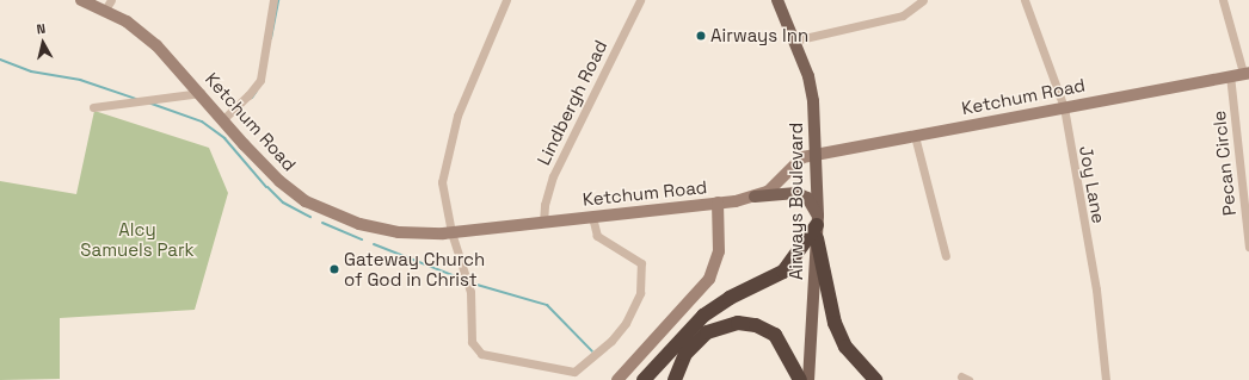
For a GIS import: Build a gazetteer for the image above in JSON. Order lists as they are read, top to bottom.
{
  "streets": {
    "main road": ["Ketchum Road", "Airways Boulevard"],
    "street": ["Lindbergh Road", "Pecan Circle", "Joy Lane"]
  },
  "crossings": [
    ["Ketchum Road", "Lindbergh Road"],
    ["Ketchum Road", "Pecan Circle"],
    ["Ketchum Road", "Joy Lane"],
    ["Ketchum Road", "Airways Boulevard"]
  ],
  "parks": ["Alcy Samuels Park"],
  "places": ["Airways Inn", "Gateway Church of God in Christ"],
  "north": "top"
}
